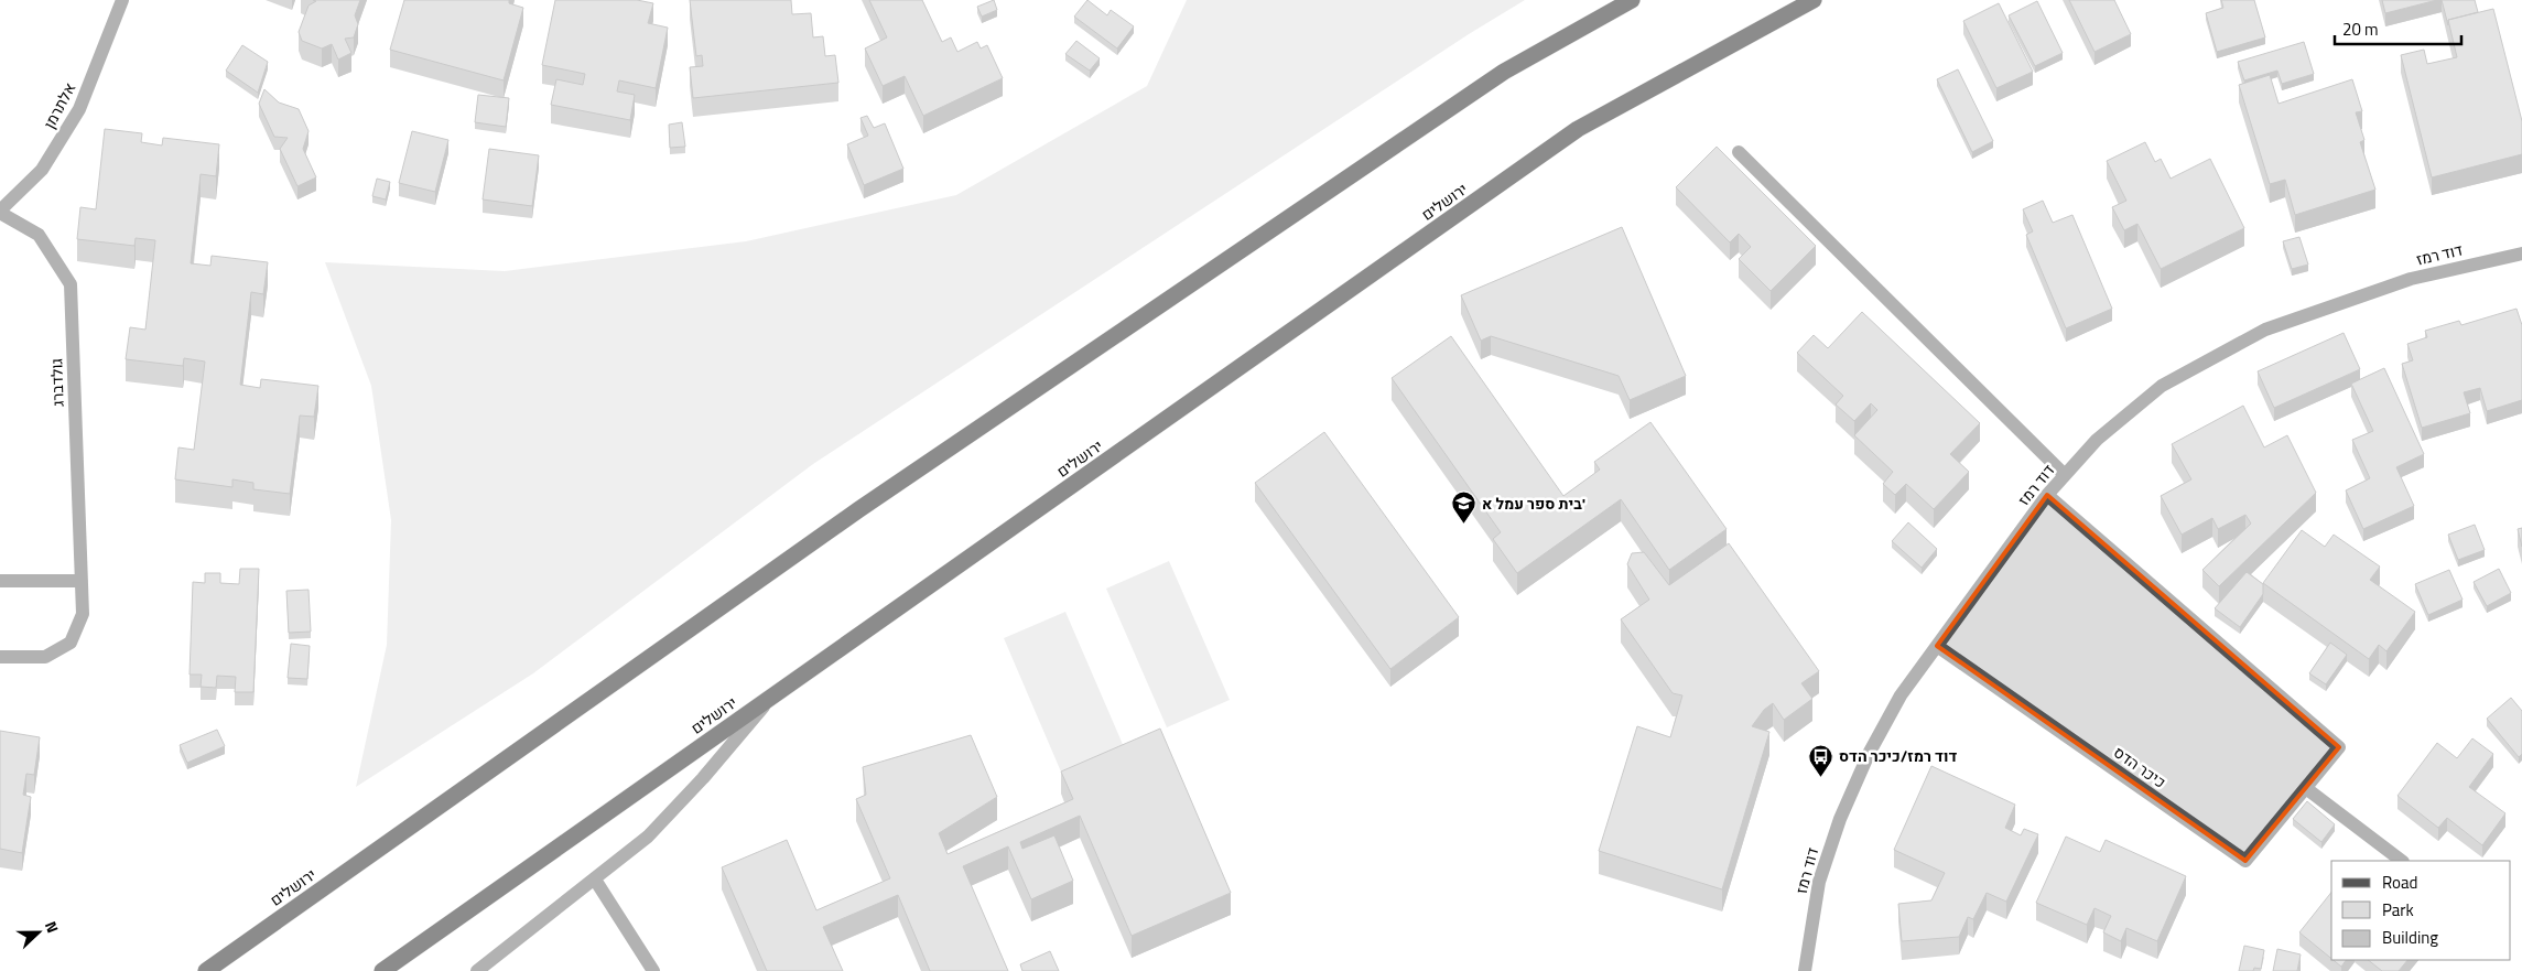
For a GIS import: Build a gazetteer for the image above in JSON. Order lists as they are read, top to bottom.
{
  "streets": {
    "highway": ["ירושלים"],
    "street": [
      "אלתרמן",
      "דוד רמז",
      "גולדברג",
      "כיכר הדס"
    ]
  },
  "crossings": [
    ["אלתרמן", "גולדברג"],
    ["דוד רמז", "כיכר הדס"]
  ],
  "places": {
    "school or university": ["בית ספר עמל א'"],
    "bus stop": ["דוד רמז/כיכר הדס"]
  },
  "legend": ["Road", "Park", "Building"],
  "scale_bar": "20 m",
  "north": "right"
}
